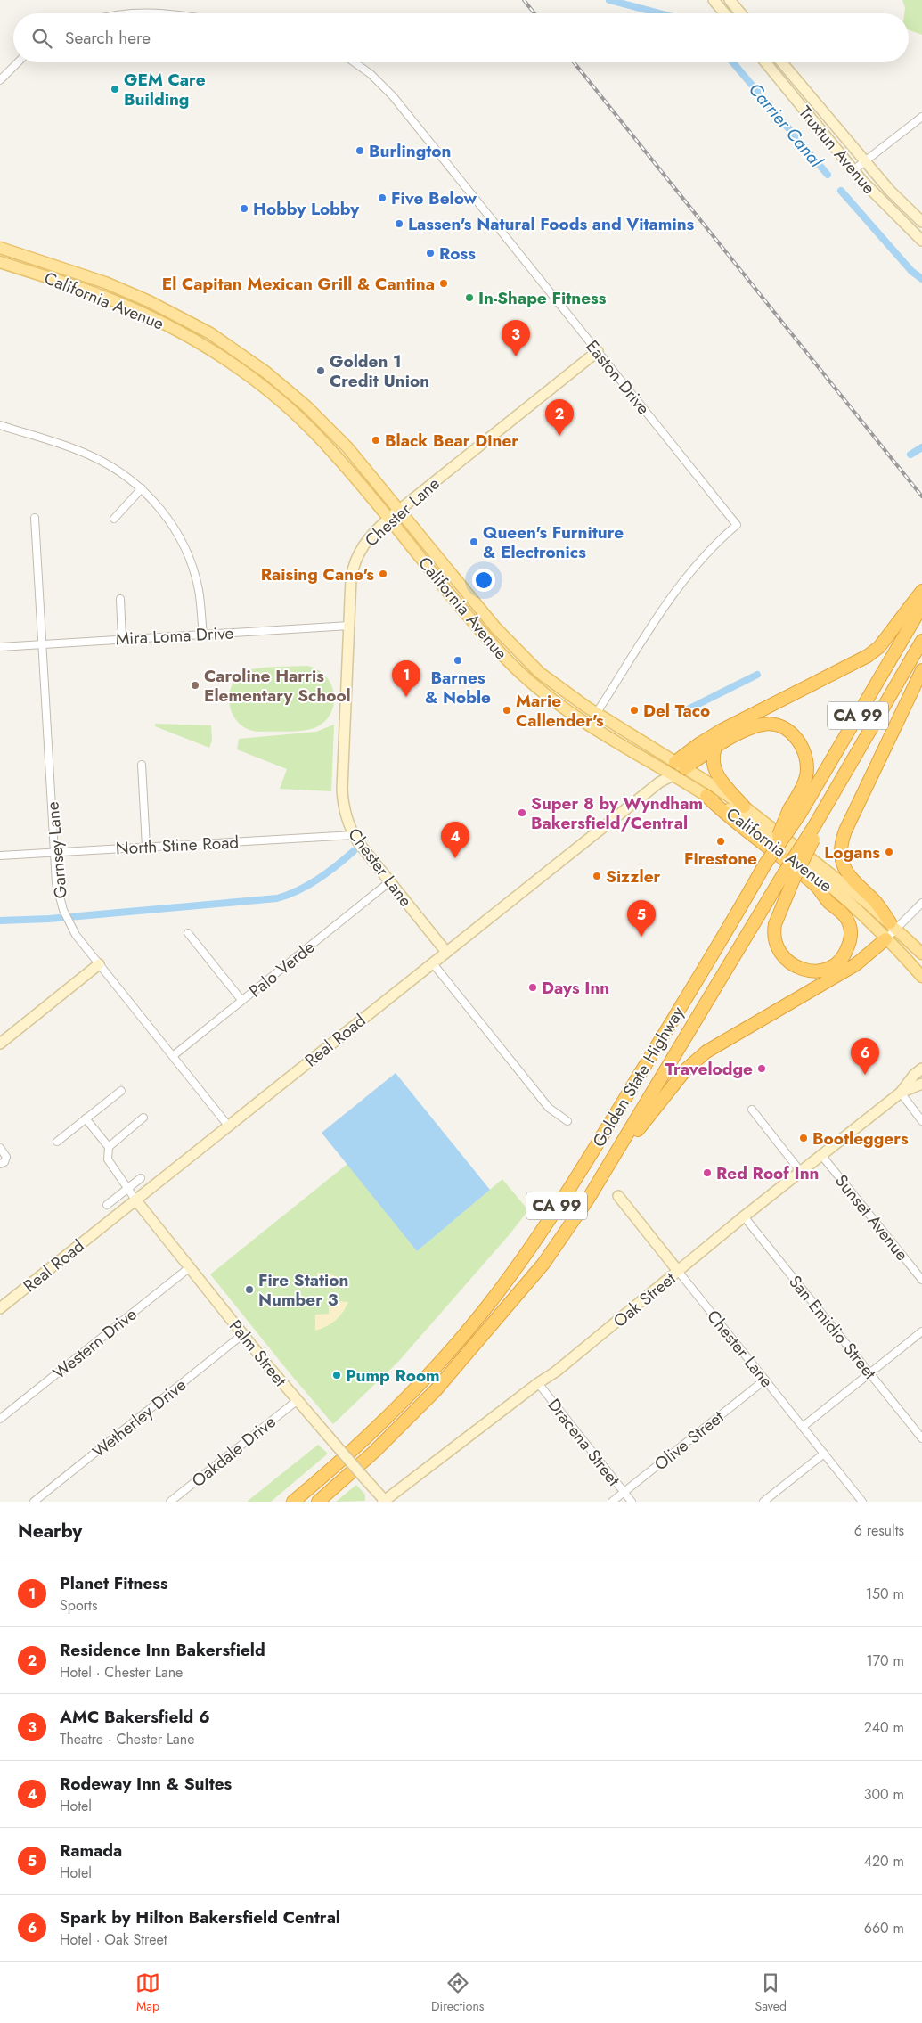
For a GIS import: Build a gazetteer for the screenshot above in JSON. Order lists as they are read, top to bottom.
{
  "streets": {
    "highway": ["CA 99", "Golden State Highway"],
    "main road": ["California Avenue"],
    "street": [
      "Truxtun Avenue",
      "Easton Drive",
      "Chester Lane",
      "Mira Loma Drive",
      "North Stine Road",
      "Garnsey Lane",
      "Palo Verde",
      "Real Road",
      "Sunset Avenue",
      "Oak Street",
      "San Emidio Street",
      "Western Drive",
      "Palm Street",
      "Wetherley Drive",
      "Olive Street",
      "Dracena Street",
      "Oakdale Drive"
    ]
  },
  "crossings": [
    ["California Avenue", "Easton Drive"],
    ["California Avenue", "Chester Lane"],
    ["California Avenue", "Real Road"],
    ["Easton Drive", "Chester Lane"],
    ["Chester Lane", "Mira Loma Drive"],
    ["Chester Lane", "North Stine Road"],
    ["Chester Lane", "Palo Verde"],
    ["Chester Lane", "Real Road"],
    ["Chester Lane", "Oak Street"],
    ["Chester Lane", "Olive Street"],
    ["Mira Loma Drive", "Garnsey Lane"],
    ["CA 99", "Golden State Highway"],
    ["North Stine Road", "Garnsey Lane"],
    ["Garnsey Lane", "Palo Verde"],
    ["Garnsey Lane", "Real Road"],
    ["Real Road", "Palm Street"],
    ["Sunset Avenue", "Oak Street"],
    ["Oak Street", "San Emidio Street"],
    ["Oak Street", "Palm Street"],
    ["Oak Street", "Dracena Street"],
    ["Western Drive", "Palm Street"],
    ["Palm Street", "Wetherley Drive"],
    ["Palm Street", "Oakdale Drive"],
    ["Olive Street", "Dracena Street"]
  ],
  "water": ["Carrier Canal"],
  "places": [
    "GEM Care Building",
    "Burlington",
    "Five Below",
    "Hobby Lobby",
    "Lassen's Natural Foods and Vitamins",
    "Ross",
    "El Capitan Mexican Grill & Cantina",
    "In-Shape Fitness",
    "Golden 1 Credit Union",
    "Black Bear Diner",
    "Queen's Furniture & Electronics",
    "Raising Cane's",
    "Barnes & Noble",
    "Caroline Harris Elementary School",
    "Marie Callender's",
    "Del Taco",
    "Super 8 by Wyndham Bakersfield/Central",
    "Firestone",
    "Logans",
    "Sizzler",
    "Days Inn",
    "Travelodge",
    "Bootleggers",
    "Red Roof Inn",
    "Fire Station Number 3",
    "Pump Room"
  ],
  "page": {
    "search": "Search here",
    "pins": [
      "3",
      "2",
      "1",
      "4",
      "5",
      "6"
    ],
    "heading": ["Nearby", "6 results"],
    "list": [
      {
        "mark": "1",
        "name": "Planet Fitness",
        "note": "Sports",
        "value": "150 m"
      },
      {
        "mark": "2",
        "name": "Residence Inn Bakersfield",
        "note": "Hotel · Chester Lane",
        "value": "170 m"
      },
      {
        "mark": "3",
        "name": "AMC Bakersfield 6",
        "note": "Theatre · Chester Lane",
        "value": "240 m"
      },
      {
        "mark": "4",
        "name": "Rodeway Inn & Suites",
        "note": "Hotel",
        "value": "300 m"
      },
      {
        "mark": "5",
        "name": "Ramada",
        "note": "Hotel",
        "value": "420 m"
      },
      {
        "mark": "6",
        "name": "Spark by Hilton Bakersfield Central",
        "note": "Hotel · Oak Street",
        "value": "660 m"
      }
    ],
    "nav": ["Map", "Directions", "Saved"]
  }
}
